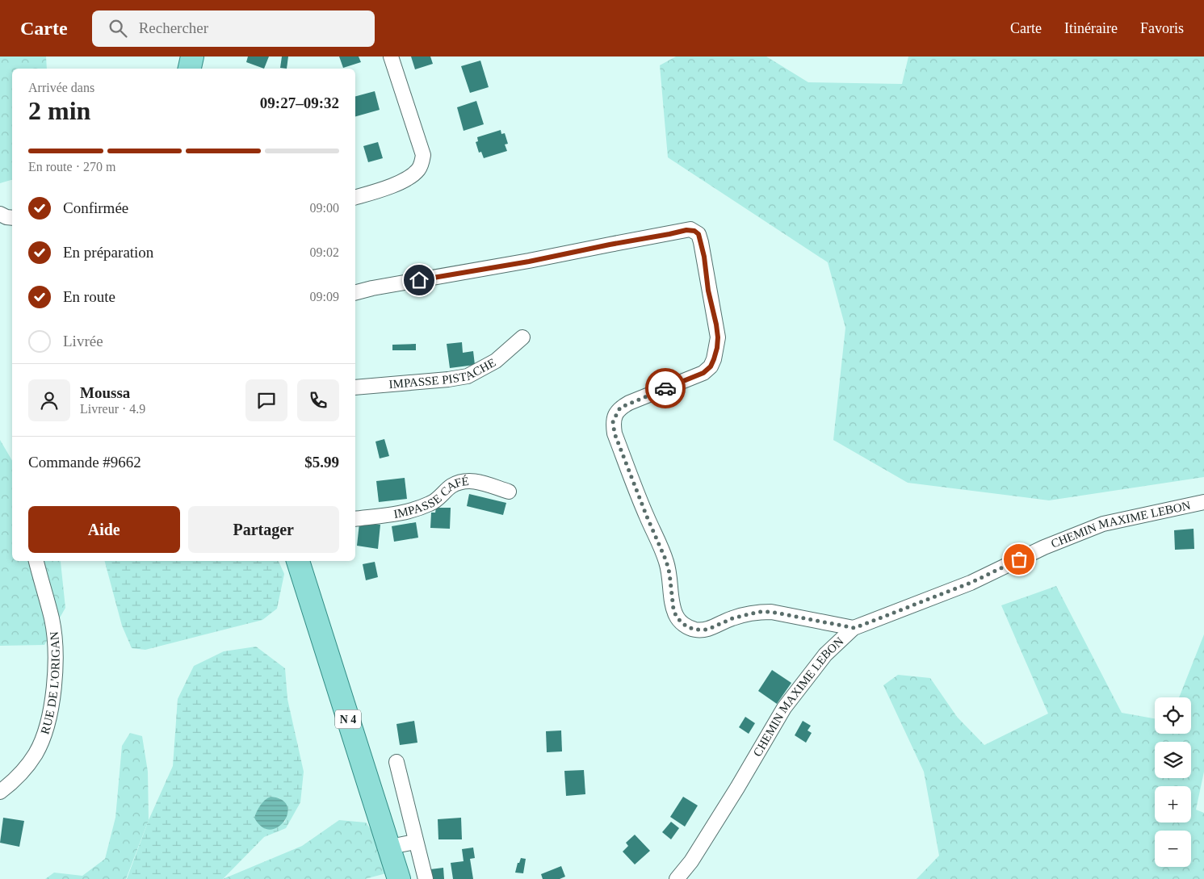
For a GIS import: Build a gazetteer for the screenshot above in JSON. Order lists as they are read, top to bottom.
{
  "streets": {
    "main road": ["N 4"],
    "street": [
      "IMPASSE PISTACHE",
      "IMPASSE CAFÉ",
      "CHEMIN MAXIME LEBON",
      "RUE DE L'ORIGAN"
    ]
  },
  "page": {
    "header": "Carte",
    "search": "Rechercher",
    "nav": ["Carte", "Itinéraire", "Favoris"],
    "heading": ["2 min", "Arrivée dans", "09:27–09:32"],
    "panel": [
      "Moussa",
      "Livreur · 4.9",
      "Commande #9662",
      "$5.99"
    ],
    "bar": "En route · 270 m",
    "list": [
      ["Confirmée", "09:00"],
      ["En préparation", "09:02"],
      ["En route", "09:09"],
      "Livrée"
    ],
    "buttons": ["Aide", "Partager"],
    "map_buttons": ["+", "−"]
  }
}
